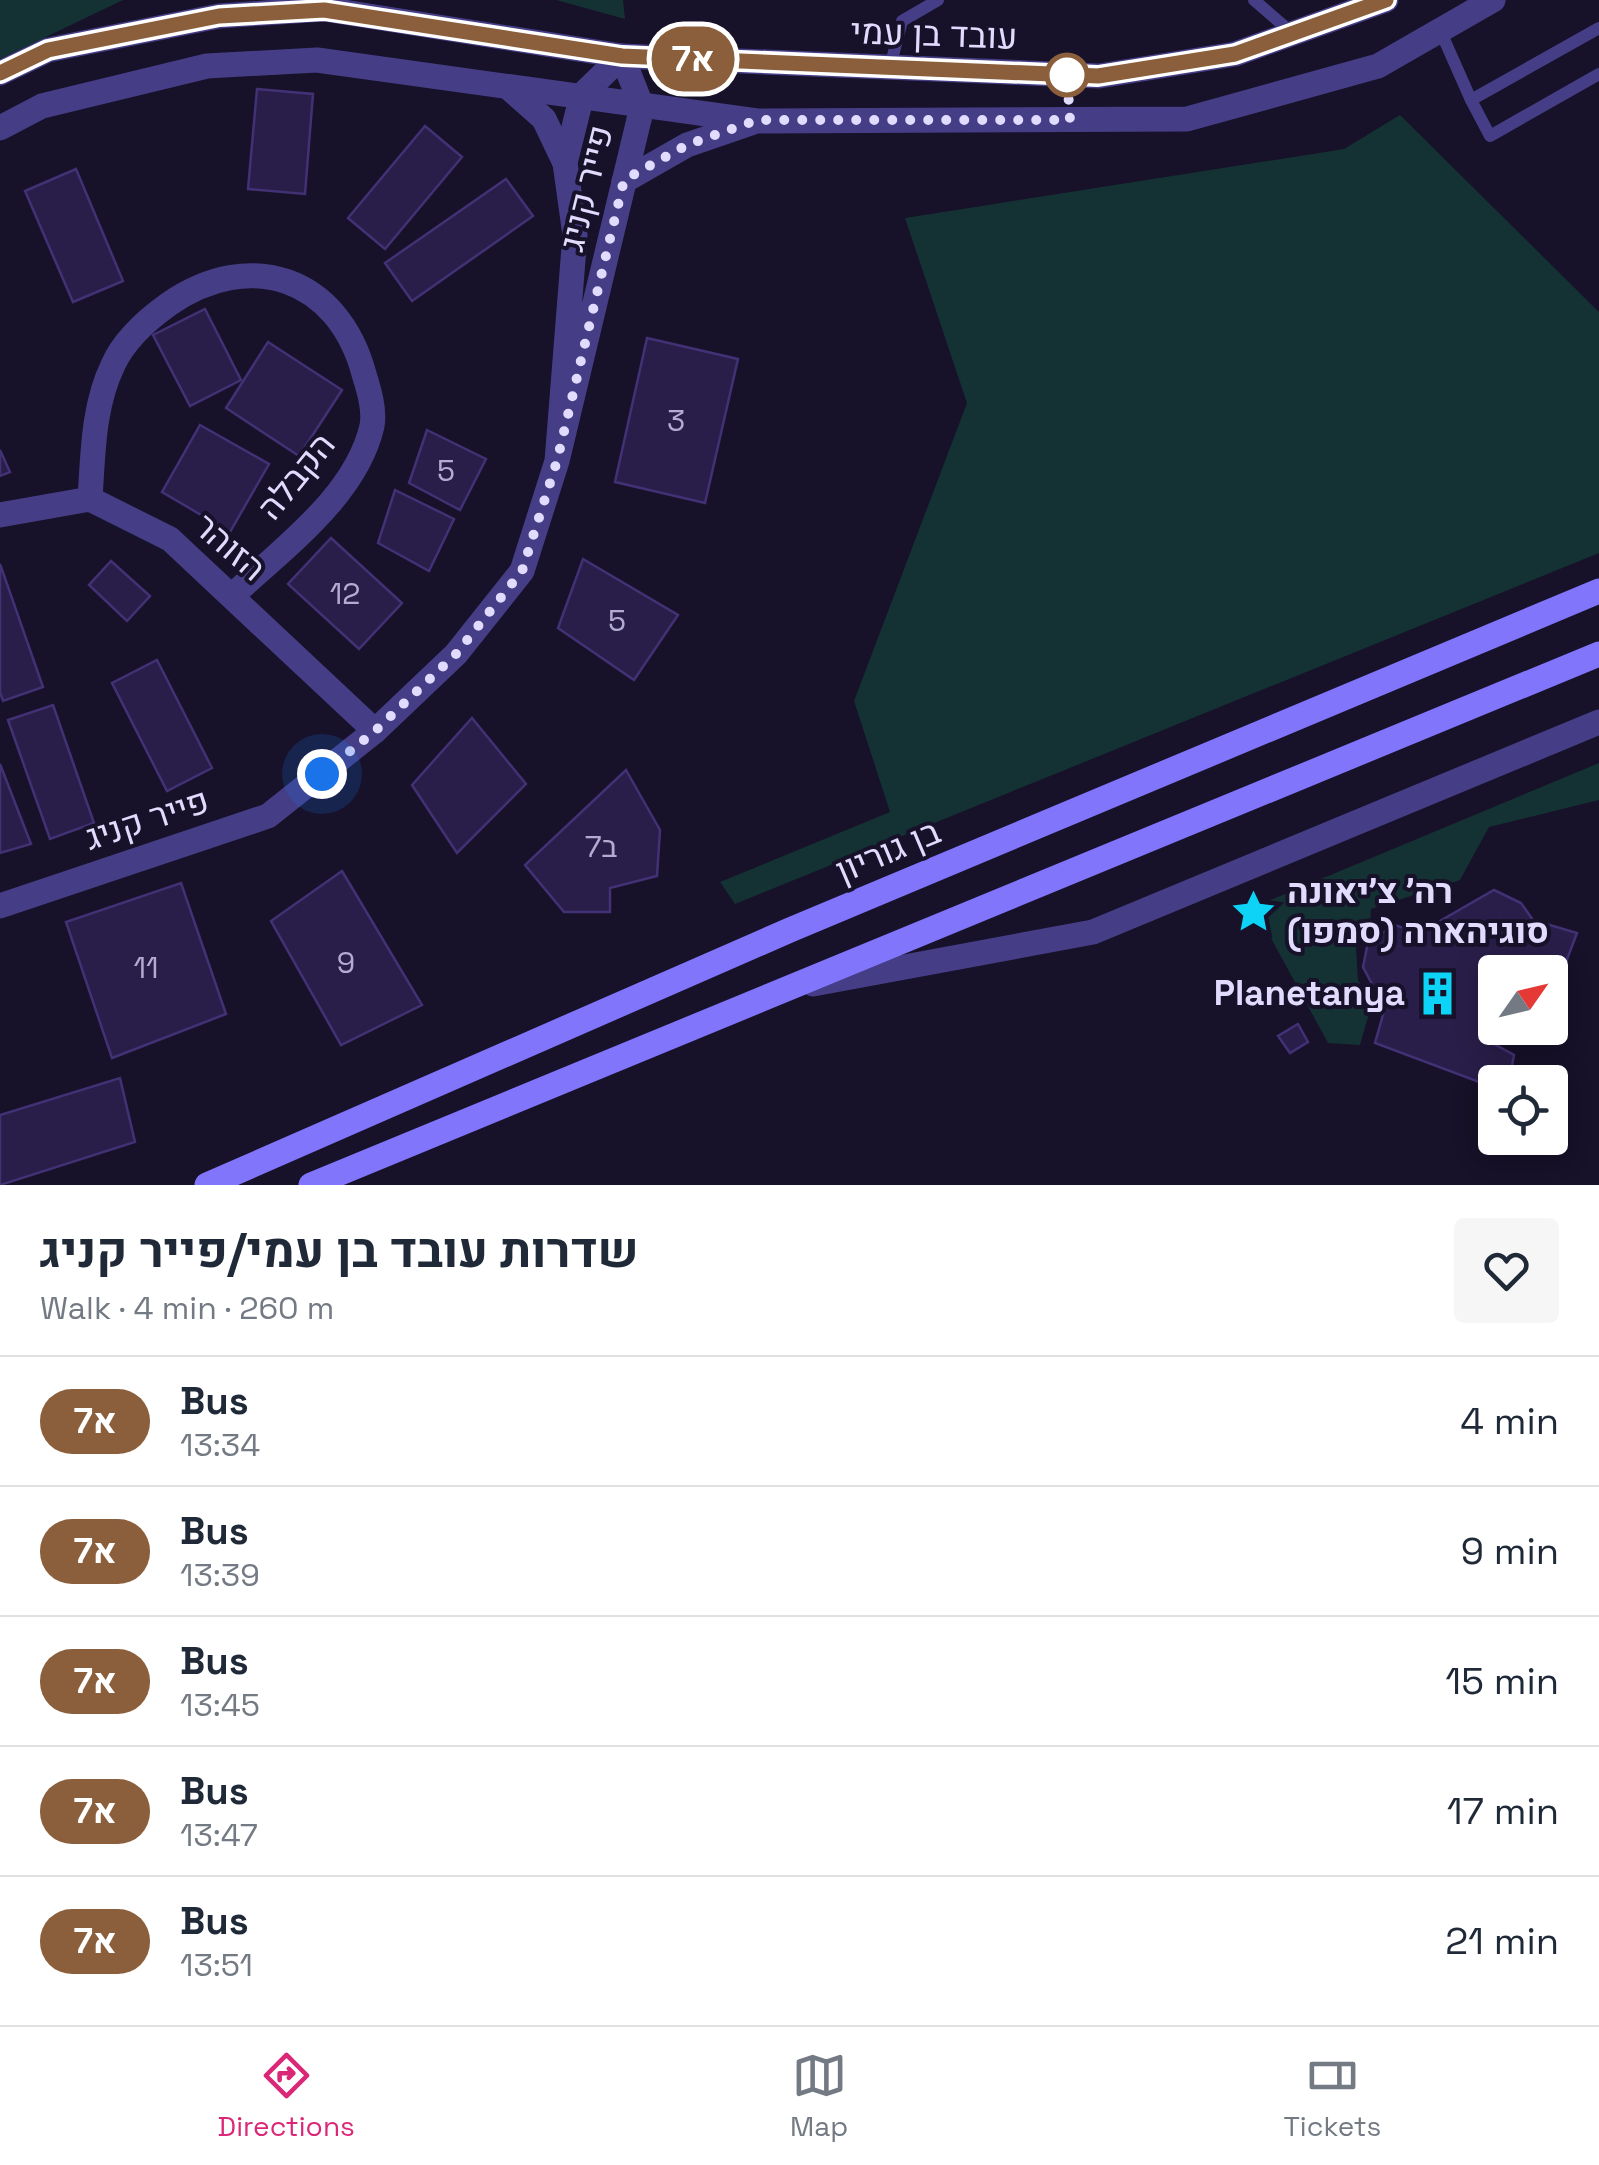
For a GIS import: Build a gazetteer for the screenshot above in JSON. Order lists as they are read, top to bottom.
{
  "streets": {
    "main road": ["בן גוריון"],
    "street": [
      "עובד בן עמי",
      "פייר קניג",
      "הקבלה",
      "הזוהר"
    ]
  },
  "crossings": [
    ["עובד בן עמי", "פייר קניג"],
    ["פייר קניג", "הזוהר"],
    ["הקבלה", "הזוהר"]
  ],
  "places": {
    "place": ["רה׳ צ׳יאונה (סמפו) סוגיהארה"],
    "building": ["Planetanya"]
  },
  "lines": ["bus line 7א"],
  "house_numbers": [
    "3",
    "5",
    "12",
    "5",
    "7ב",
    "9",
    "11"
  ],
  "north": "top right",
  "page": {
    "on_map": "7א",
    "heading": ["שדרות עובד בן עמי/פייר קניג", "Walk · 4 min · 260 m"],
    "list": [
      {
        "mark": "7א",
        "name": "Bus",
        "note": "13:34",
        "value": "4 min"
      },
      {
        "mark": "7א",
        "name": "Bus",
        "note": "13:39",
        "value": "9 min"
      },
      {
        "mark": "7א",
        "name": "Bus",
        "note": "13:45",
        "value": "15 min"
      },
      {
        "mark": "7א",
        "name": "Bus",
        "note": "13:47",
        "value": "17 min"
      },
      {
        "mark": "7א",
        "name": "Bus",
        "note": "13:51",
        "value": "21 min"
      }
    ],
    "tabs": ["Directions", "Map", "Tickets"]
  }
}
